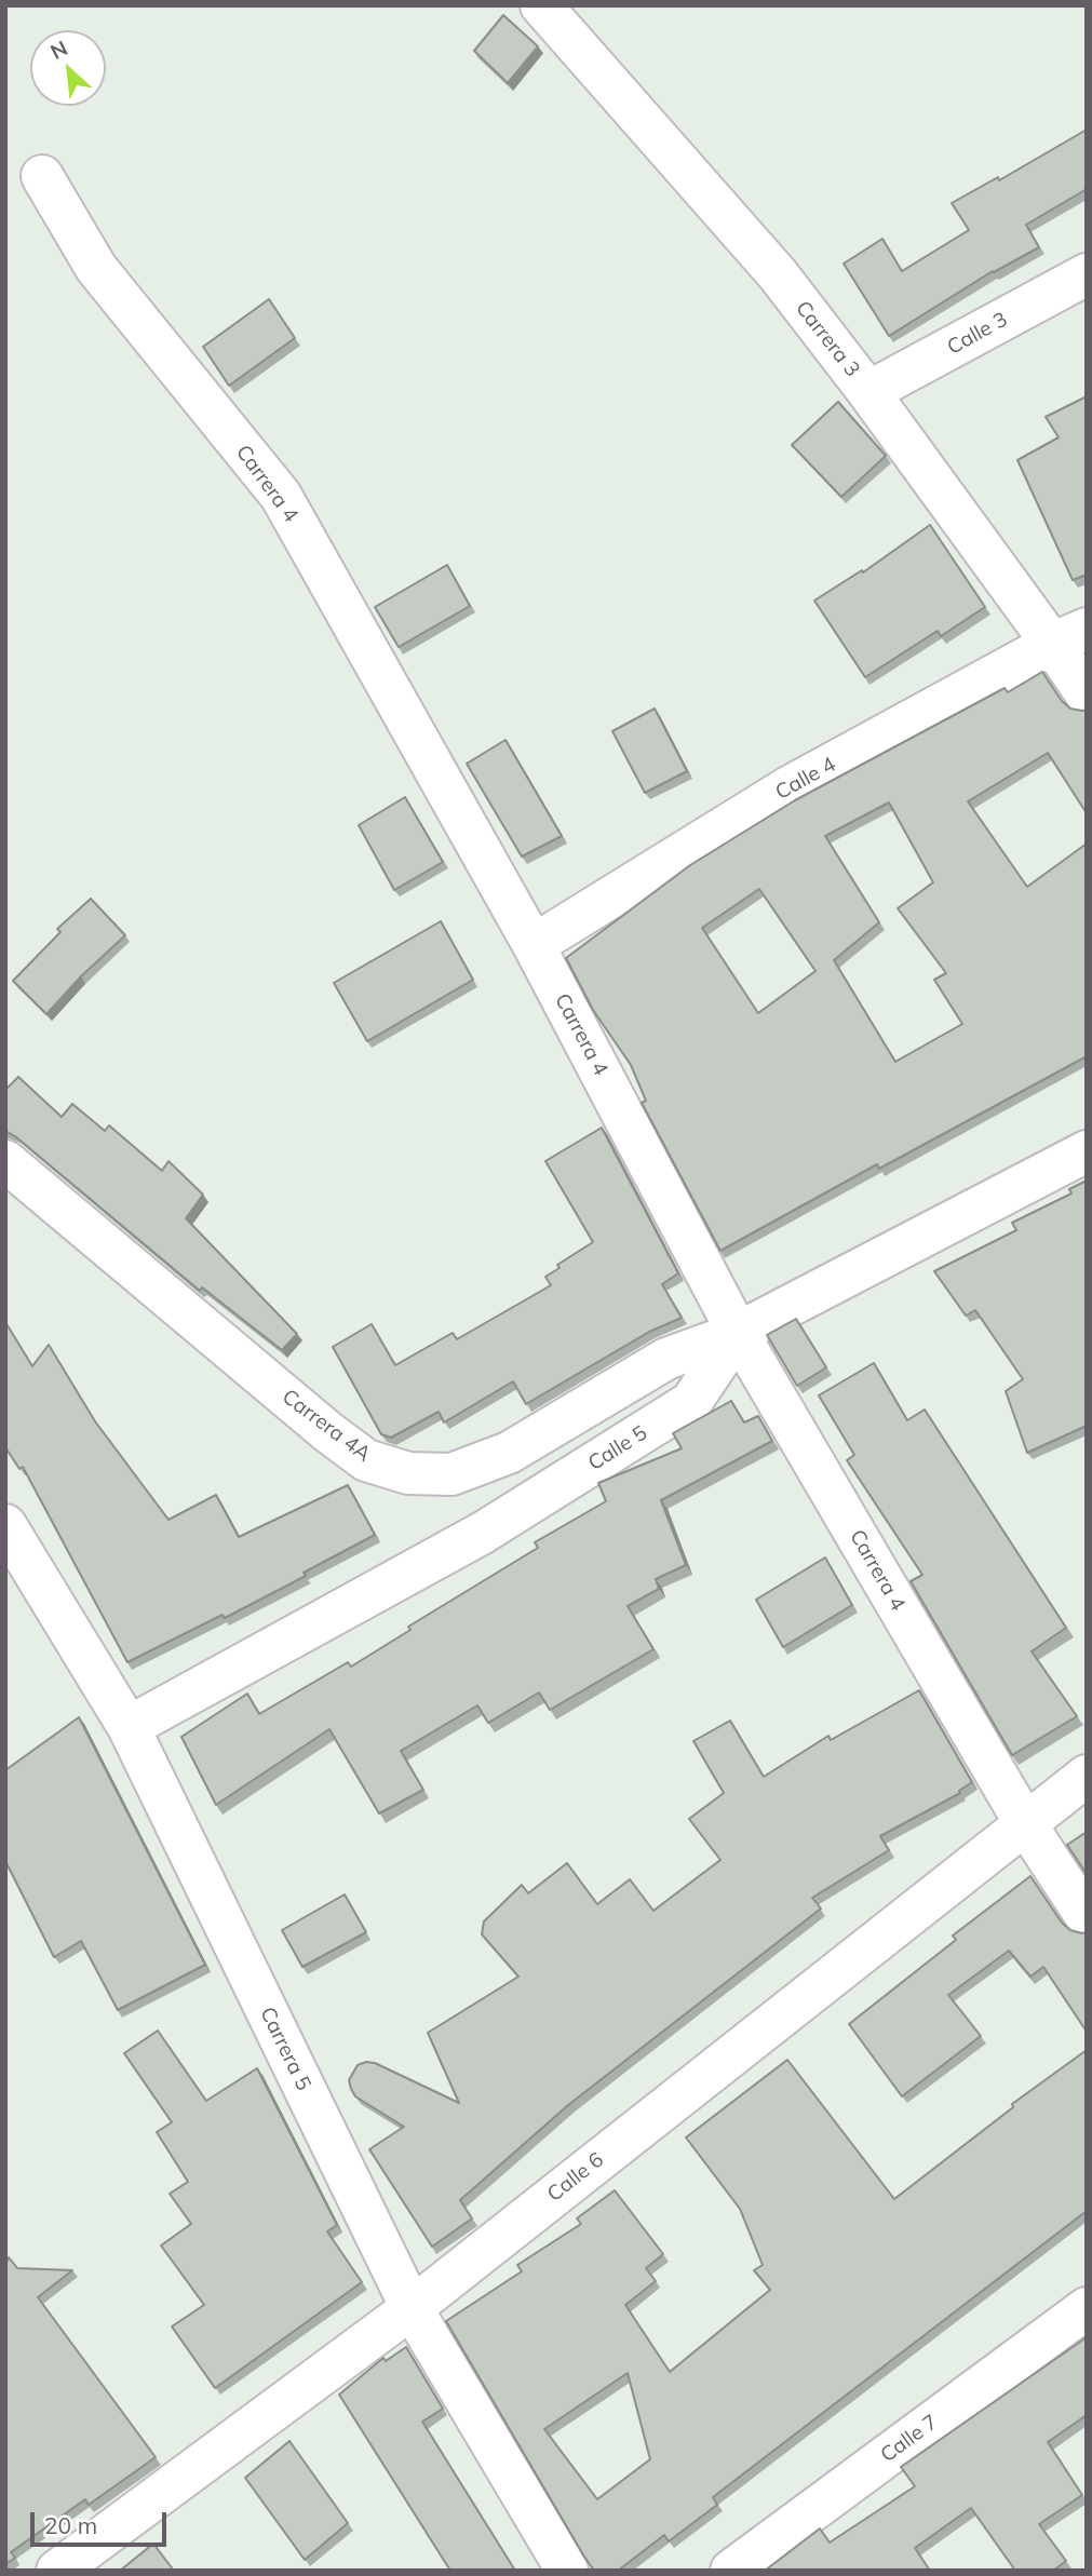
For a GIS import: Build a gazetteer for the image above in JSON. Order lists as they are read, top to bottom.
{
  "streets": {
    "street": [
      "Calle 3",
      "Carrera 3",
      "Carrera 4",
      "Calle 4",
      "Carrera 4A",
      "Calle 5",
      "Carrera 5",
      "Calle 6",
      "Calle 7"
    ]
  },
  "crossings": [
    ["Calle 3", "Carrera 3"],
    ["Carrera 3", "Calle 4"],
    ["Carrera 4", "Calle 4"],
    ["Carrera 4", "Carrera 4A"],
    ["Carrera 4", "Calle 5"],
    ["Carrera 4", "Calle 6"],
    ["Carrera 4A", "Calle 5"],
    ["Calle 5", "Carrera 5"],
    ["Carrera 5", "Calle 6"]
  ],
  "scale_bar": "20 m",
  "north": "top left"
}
